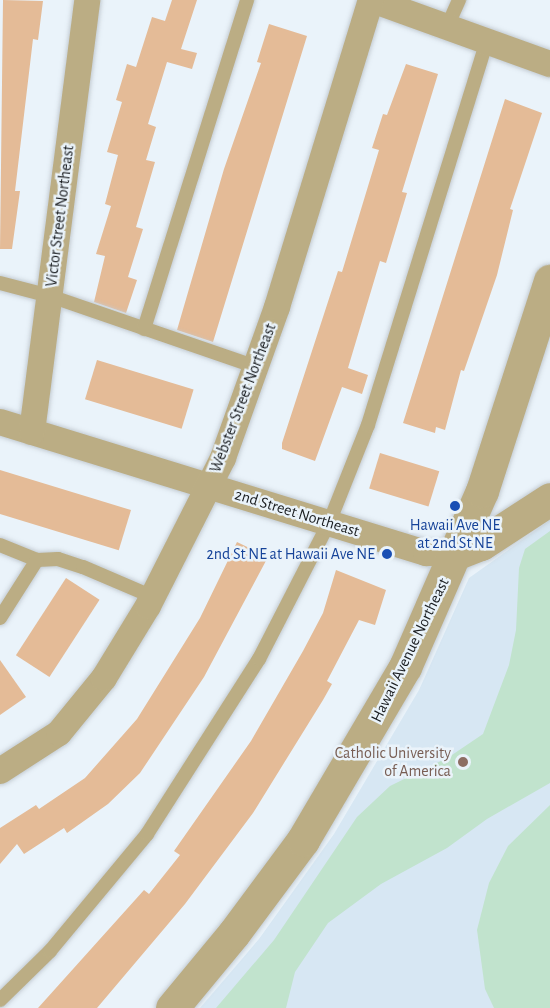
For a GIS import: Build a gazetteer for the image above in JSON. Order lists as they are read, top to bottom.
{
  "streets": {
    "street": [
      "Victor Street Northeast",
      "Webster Street Northeast",
      "2nd Street Northeast",
      "Hawaii Avenue Northeast"
    ]
  },
  "crossings": [
    ["Victor Street Northeast", "2nd Street Northeast"],
    ["Webster Street Northeast", "2nd Street Northeast"],
    ["2nd Street Northeast", "Hawaii Avenue Northeast"]
  ],
  "places": ["Hawaii Ave NE at 2nd St NE", "2nd St NE at Hawaii Ave NE", "Catholic University of America"]
}
